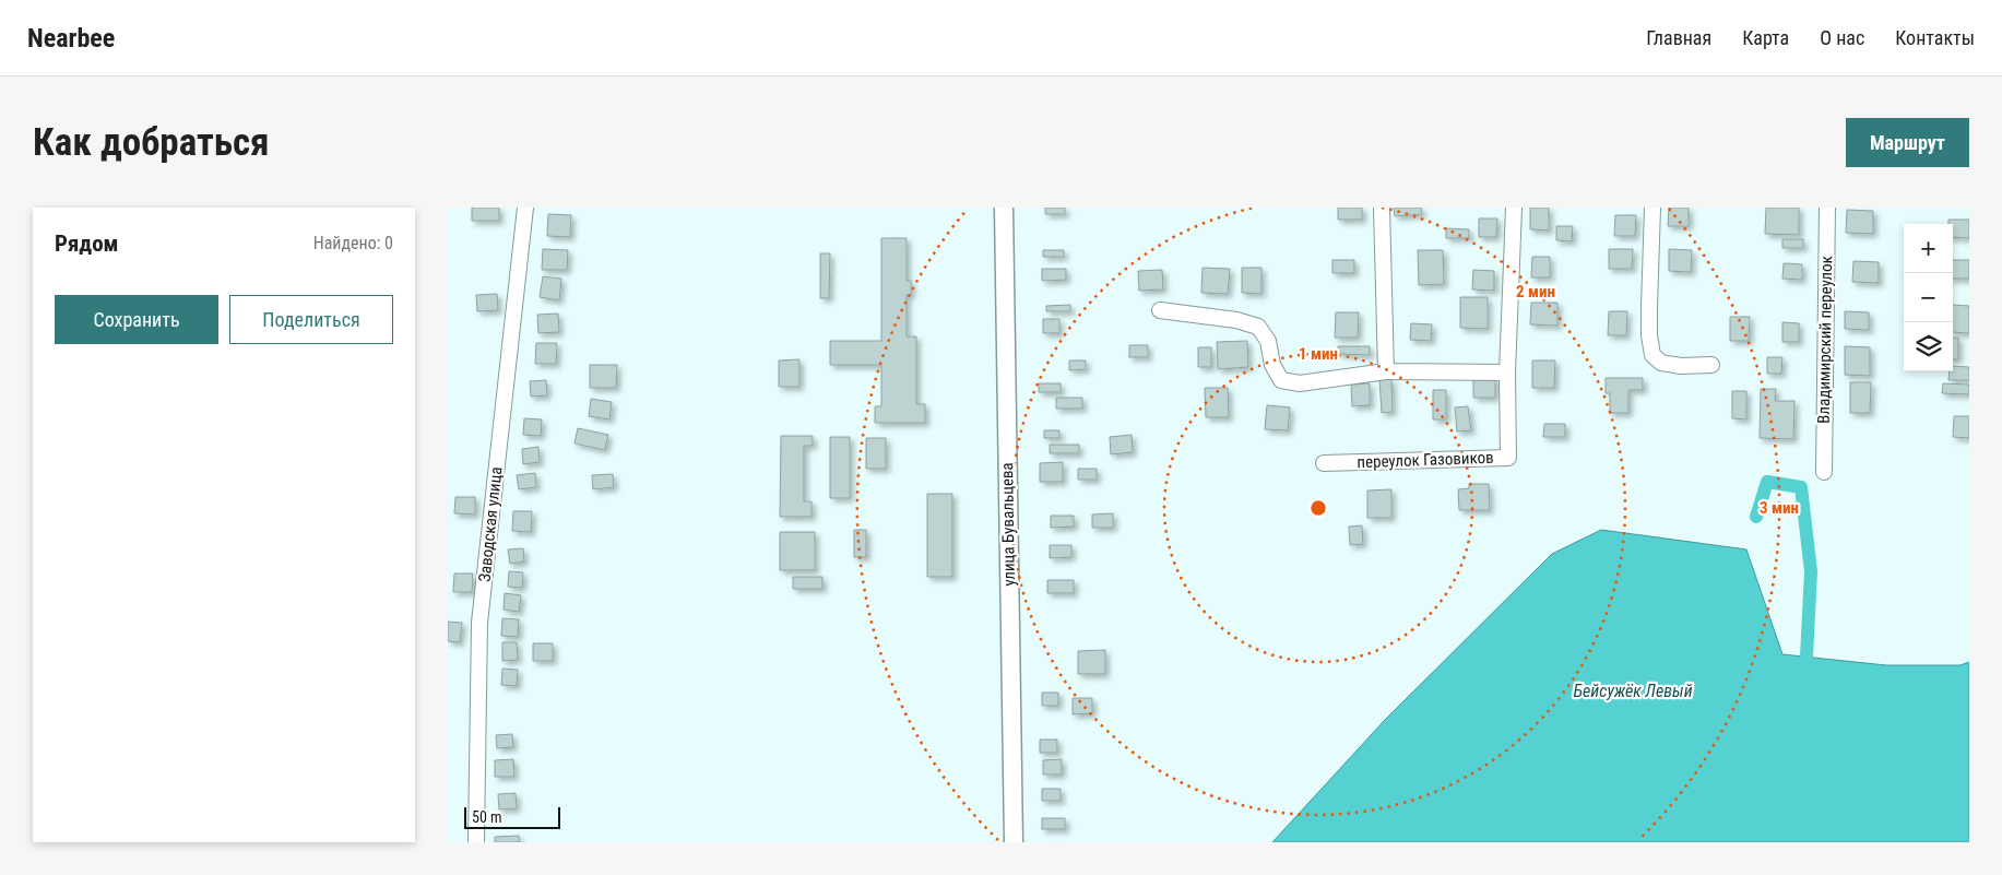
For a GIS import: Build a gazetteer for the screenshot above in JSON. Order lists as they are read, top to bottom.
{
  "streets": {
    "street": [
      "Владимирский переулок",
      "переулок Газовиков",
      "Заводская улица",
      "улица Бувальцева"
    ]
  },
  "water": ["Бейсужёк Левый"],
  "scale_bar": "50 m",
  "page": {
    "header": "Nearbee",
    "nav": [
      "Главная",
      "Карта",
      "О нас",
      "Контакты"
    ],
    "buttons": [
      "Маршрут",
      ["Сохранить", "Поделиться"]
    ],
    "title": "Как добраться",
    "heading": ["Рядом", "Найдено: 0"],
    "map_buttons": ["+", "−"],
    "scale": "50 m"
  },
  "rings": ["2 мин", "1 мин", "3 мин"]
}
